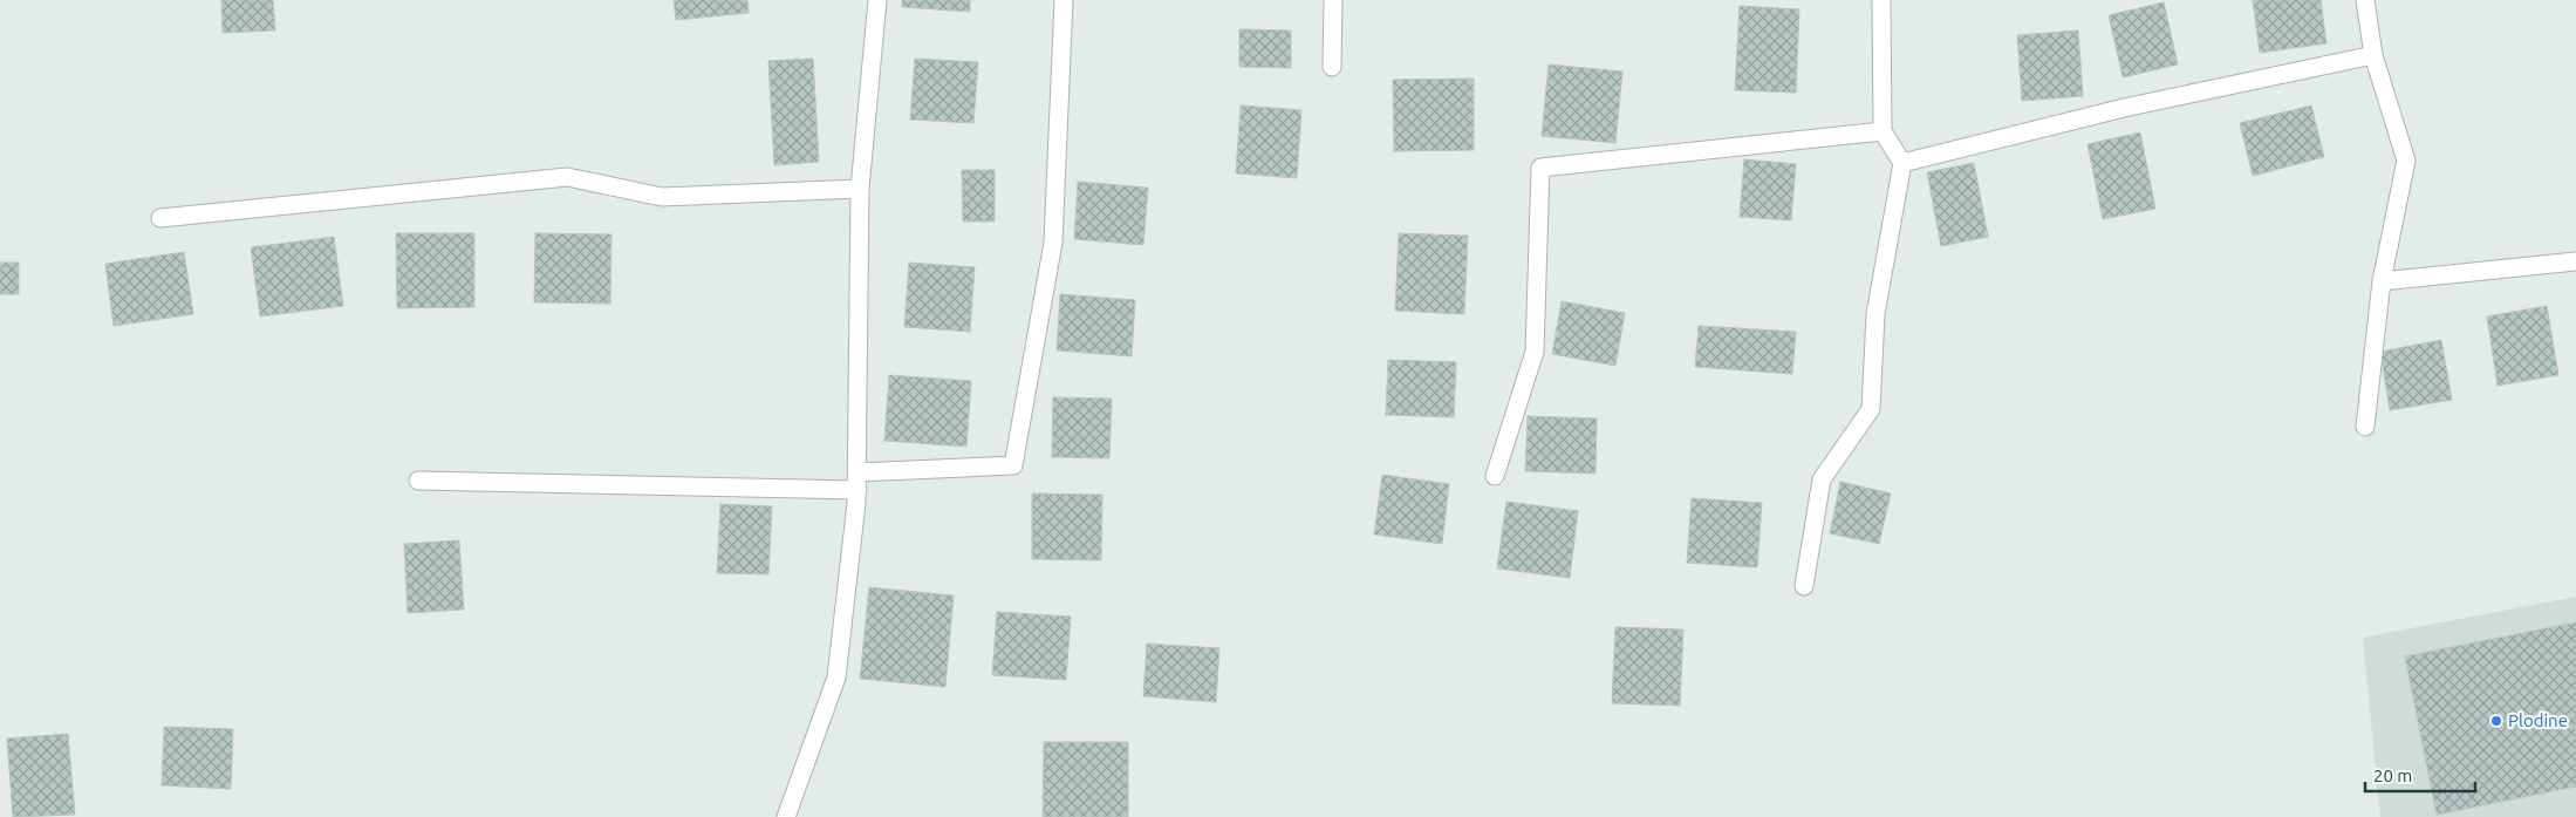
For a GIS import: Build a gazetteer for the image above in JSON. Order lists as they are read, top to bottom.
{
  "places": ["Plodine"],
  "scale_bar": "20 m"
}
